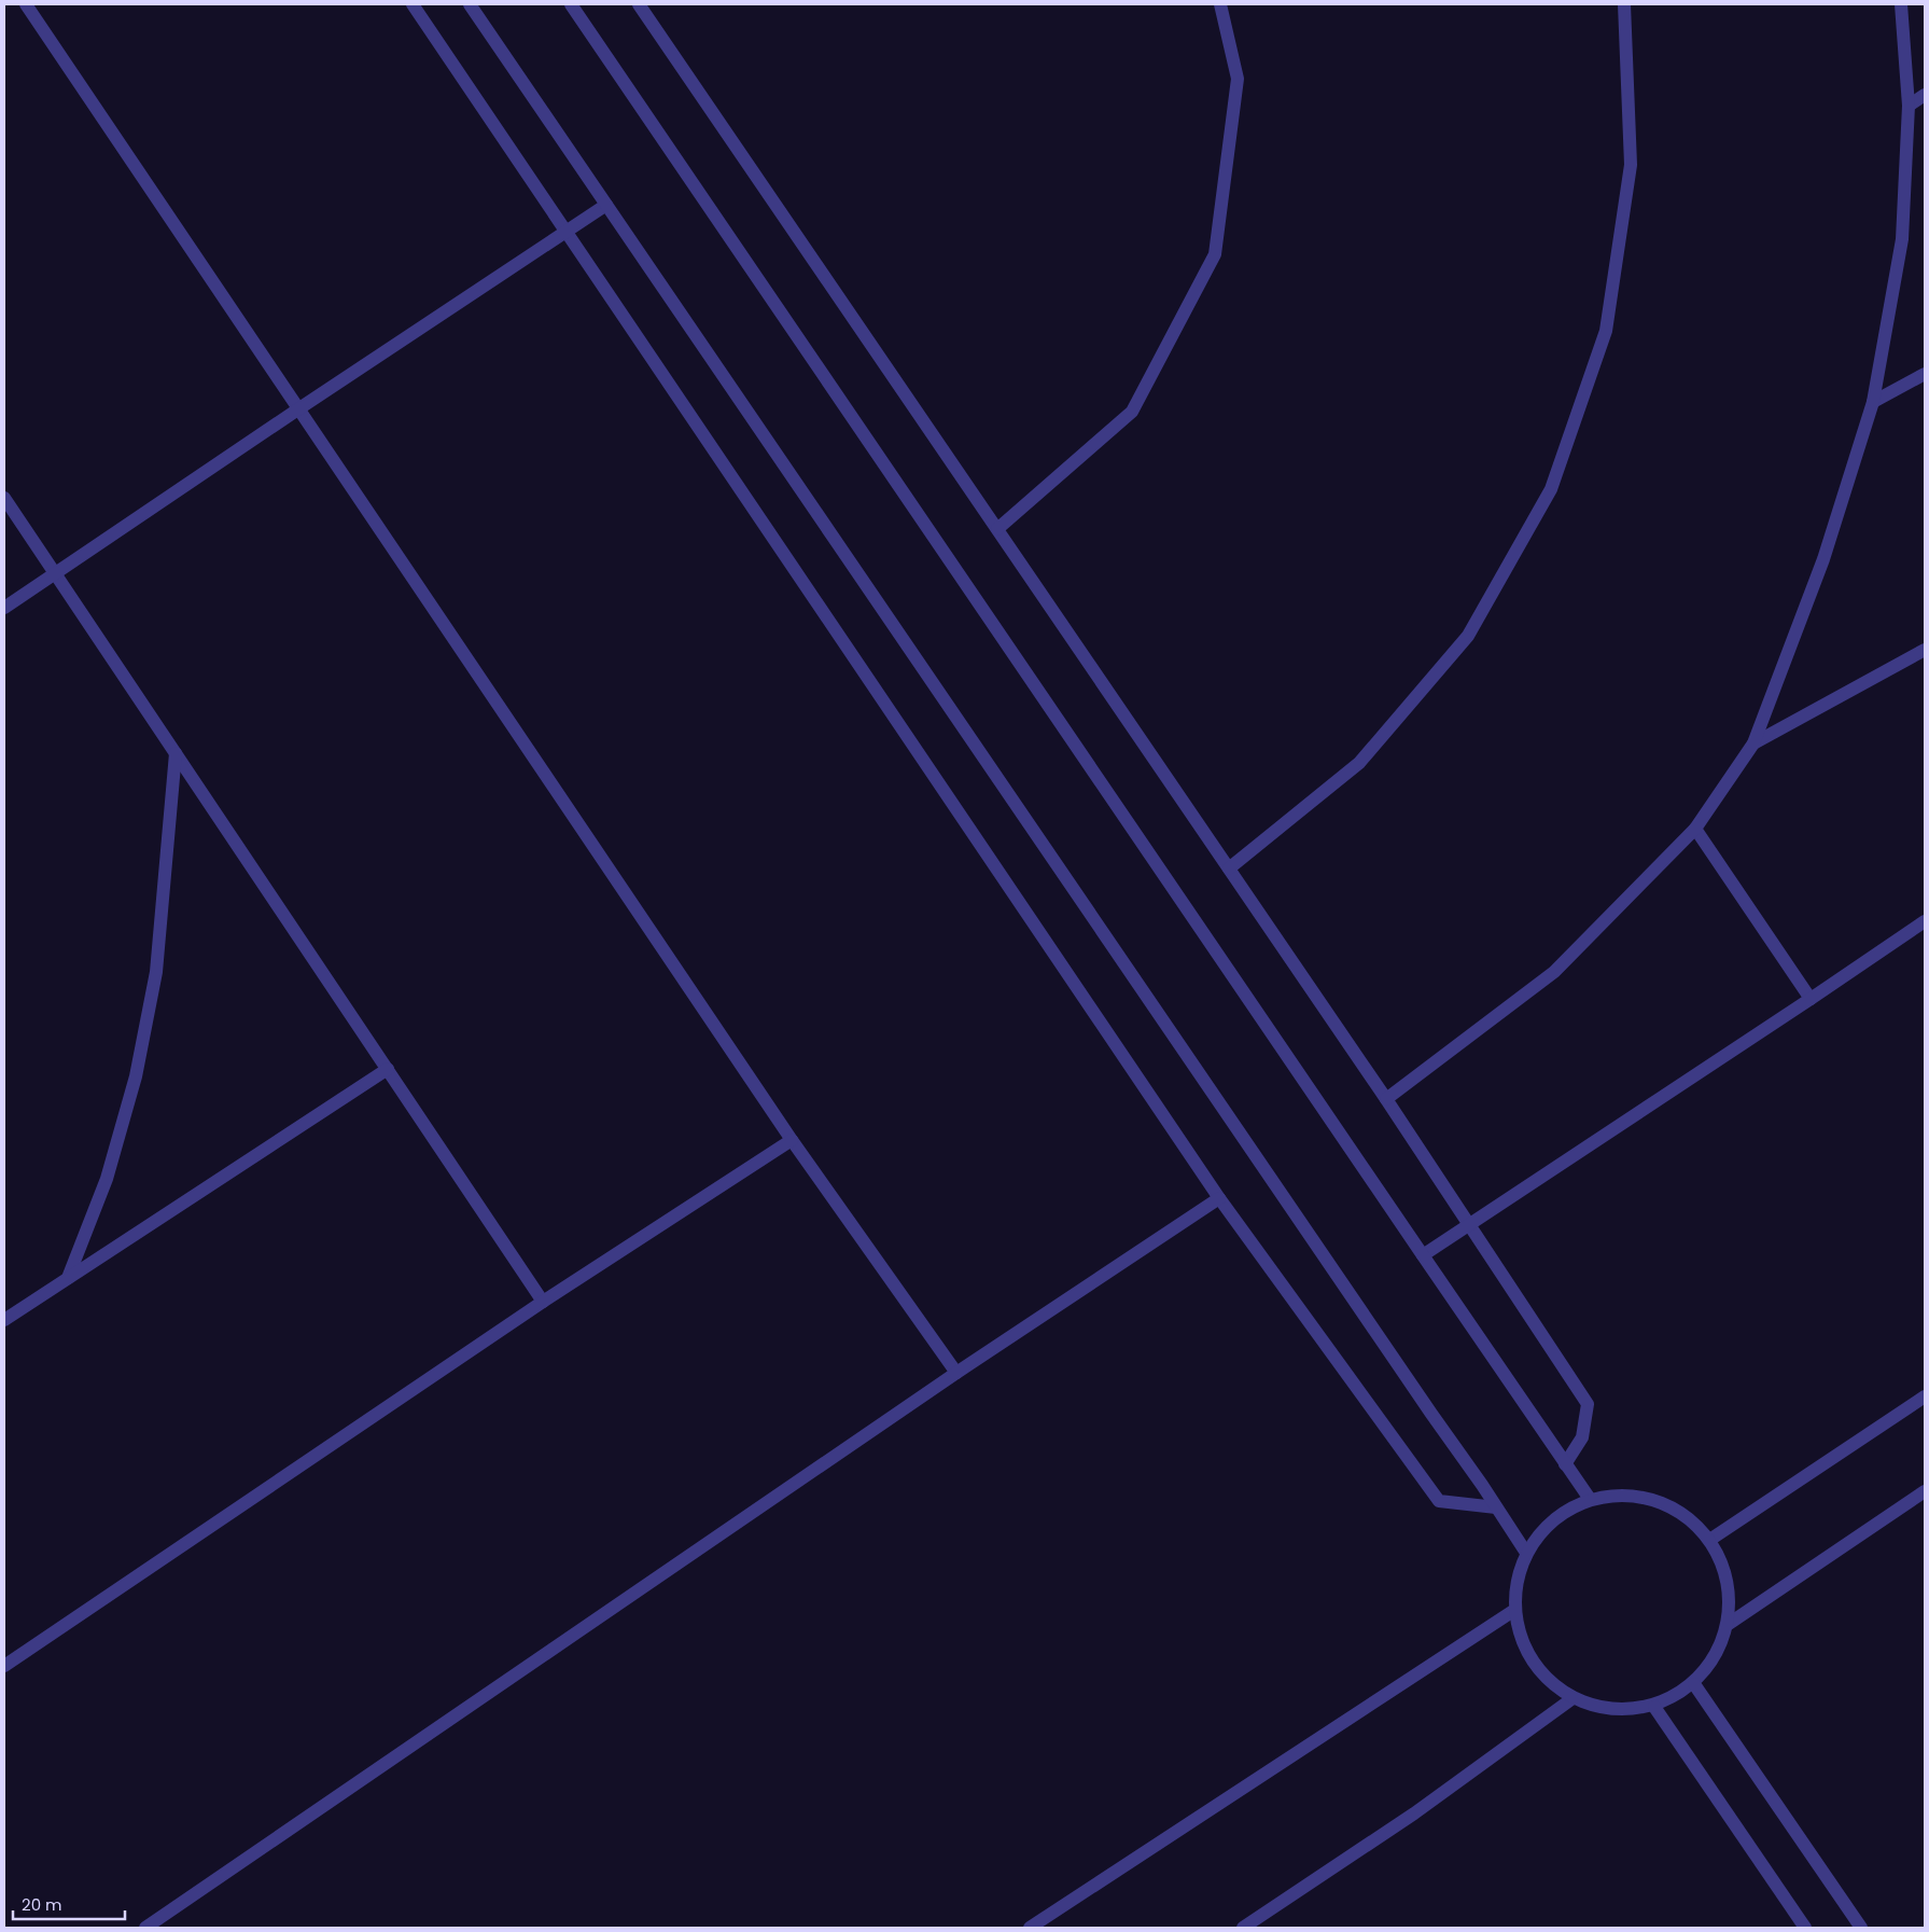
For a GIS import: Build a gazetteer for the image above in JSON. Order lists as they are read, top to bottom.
{
  "scale_bar": "20 m"
}
